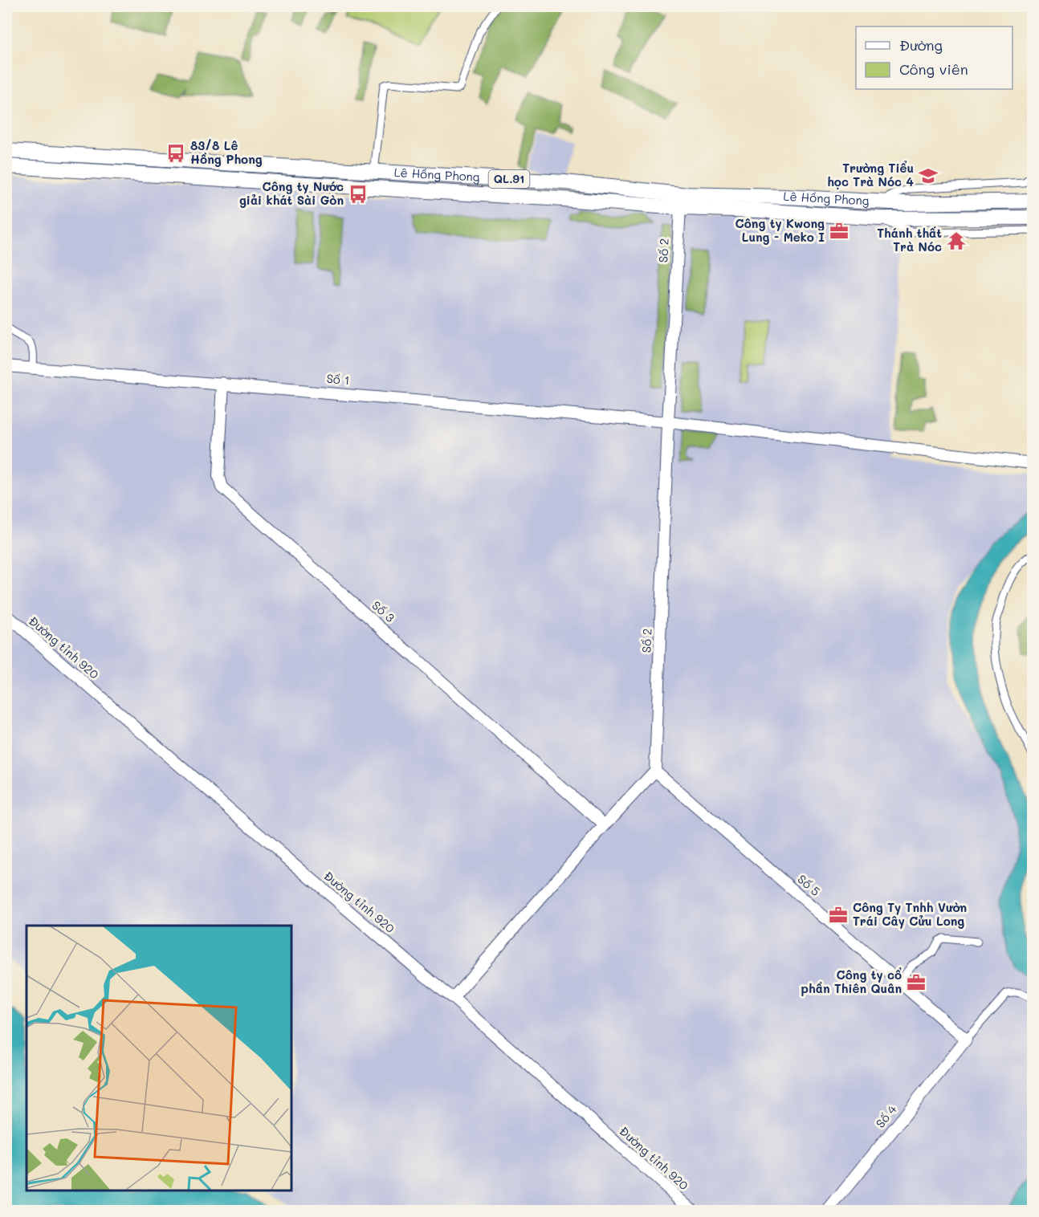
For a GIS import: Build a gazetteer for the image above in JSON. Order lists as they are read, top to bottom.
{
  "streets": {
    "highway": ["Lê Hồng Phong", "QL.91"],
    "street": [
      "Số 2",
      "Số 1",
      "Số 3",
      "Đường tỉnh 920",
      "Số 5",
      "Số 4"
    ]
  },
  "crossings": [
    ["Lê Hồng Phong", "Số 2"],
    ["Số 2", "Số 1"],
    ["Số 2", "Số 5"],
    ["Số 1", "Số 3"],
    ["Số 5", "Số 4"]
  ],
  "places": {
    "bus stop": ["83/8 Lê Hồng Phong", "Công ty Nước giải khát Sài Gòn"],
    "school or university": ["Trường Tiểu học Trà Nóc 4"],
    "office": ["Công ty Kwong Lung - Meko I", "Công Ty Tnhh Vườn Trái Cây Cửu Long", "Công ty cổ phần Thiên Quân"],
    "temple": ["Thánh thất Trà Nóc"]
  },
  "legend": ["Đường", "Công viên"]
}
